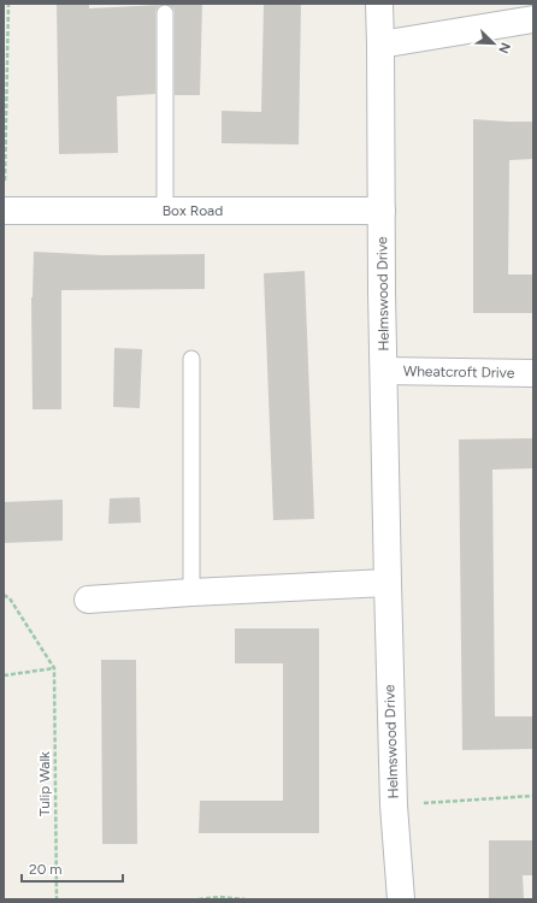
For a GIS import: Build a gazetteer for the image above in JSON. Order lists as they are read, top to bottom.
{
  "streets": {
    "street": ["Box Road", "Helmswood Drive", "Wheatcroft Drive"],
    "path": ["Tulip Walk"]
  },
  "crossings": [
    ["Box Road", "Helmswood Drive"],
    ["Helmswood Drive", "Wheatcroft Drive"]
  ],
  "scale_bar": "20 m",
  "north": "bottom right"
}
